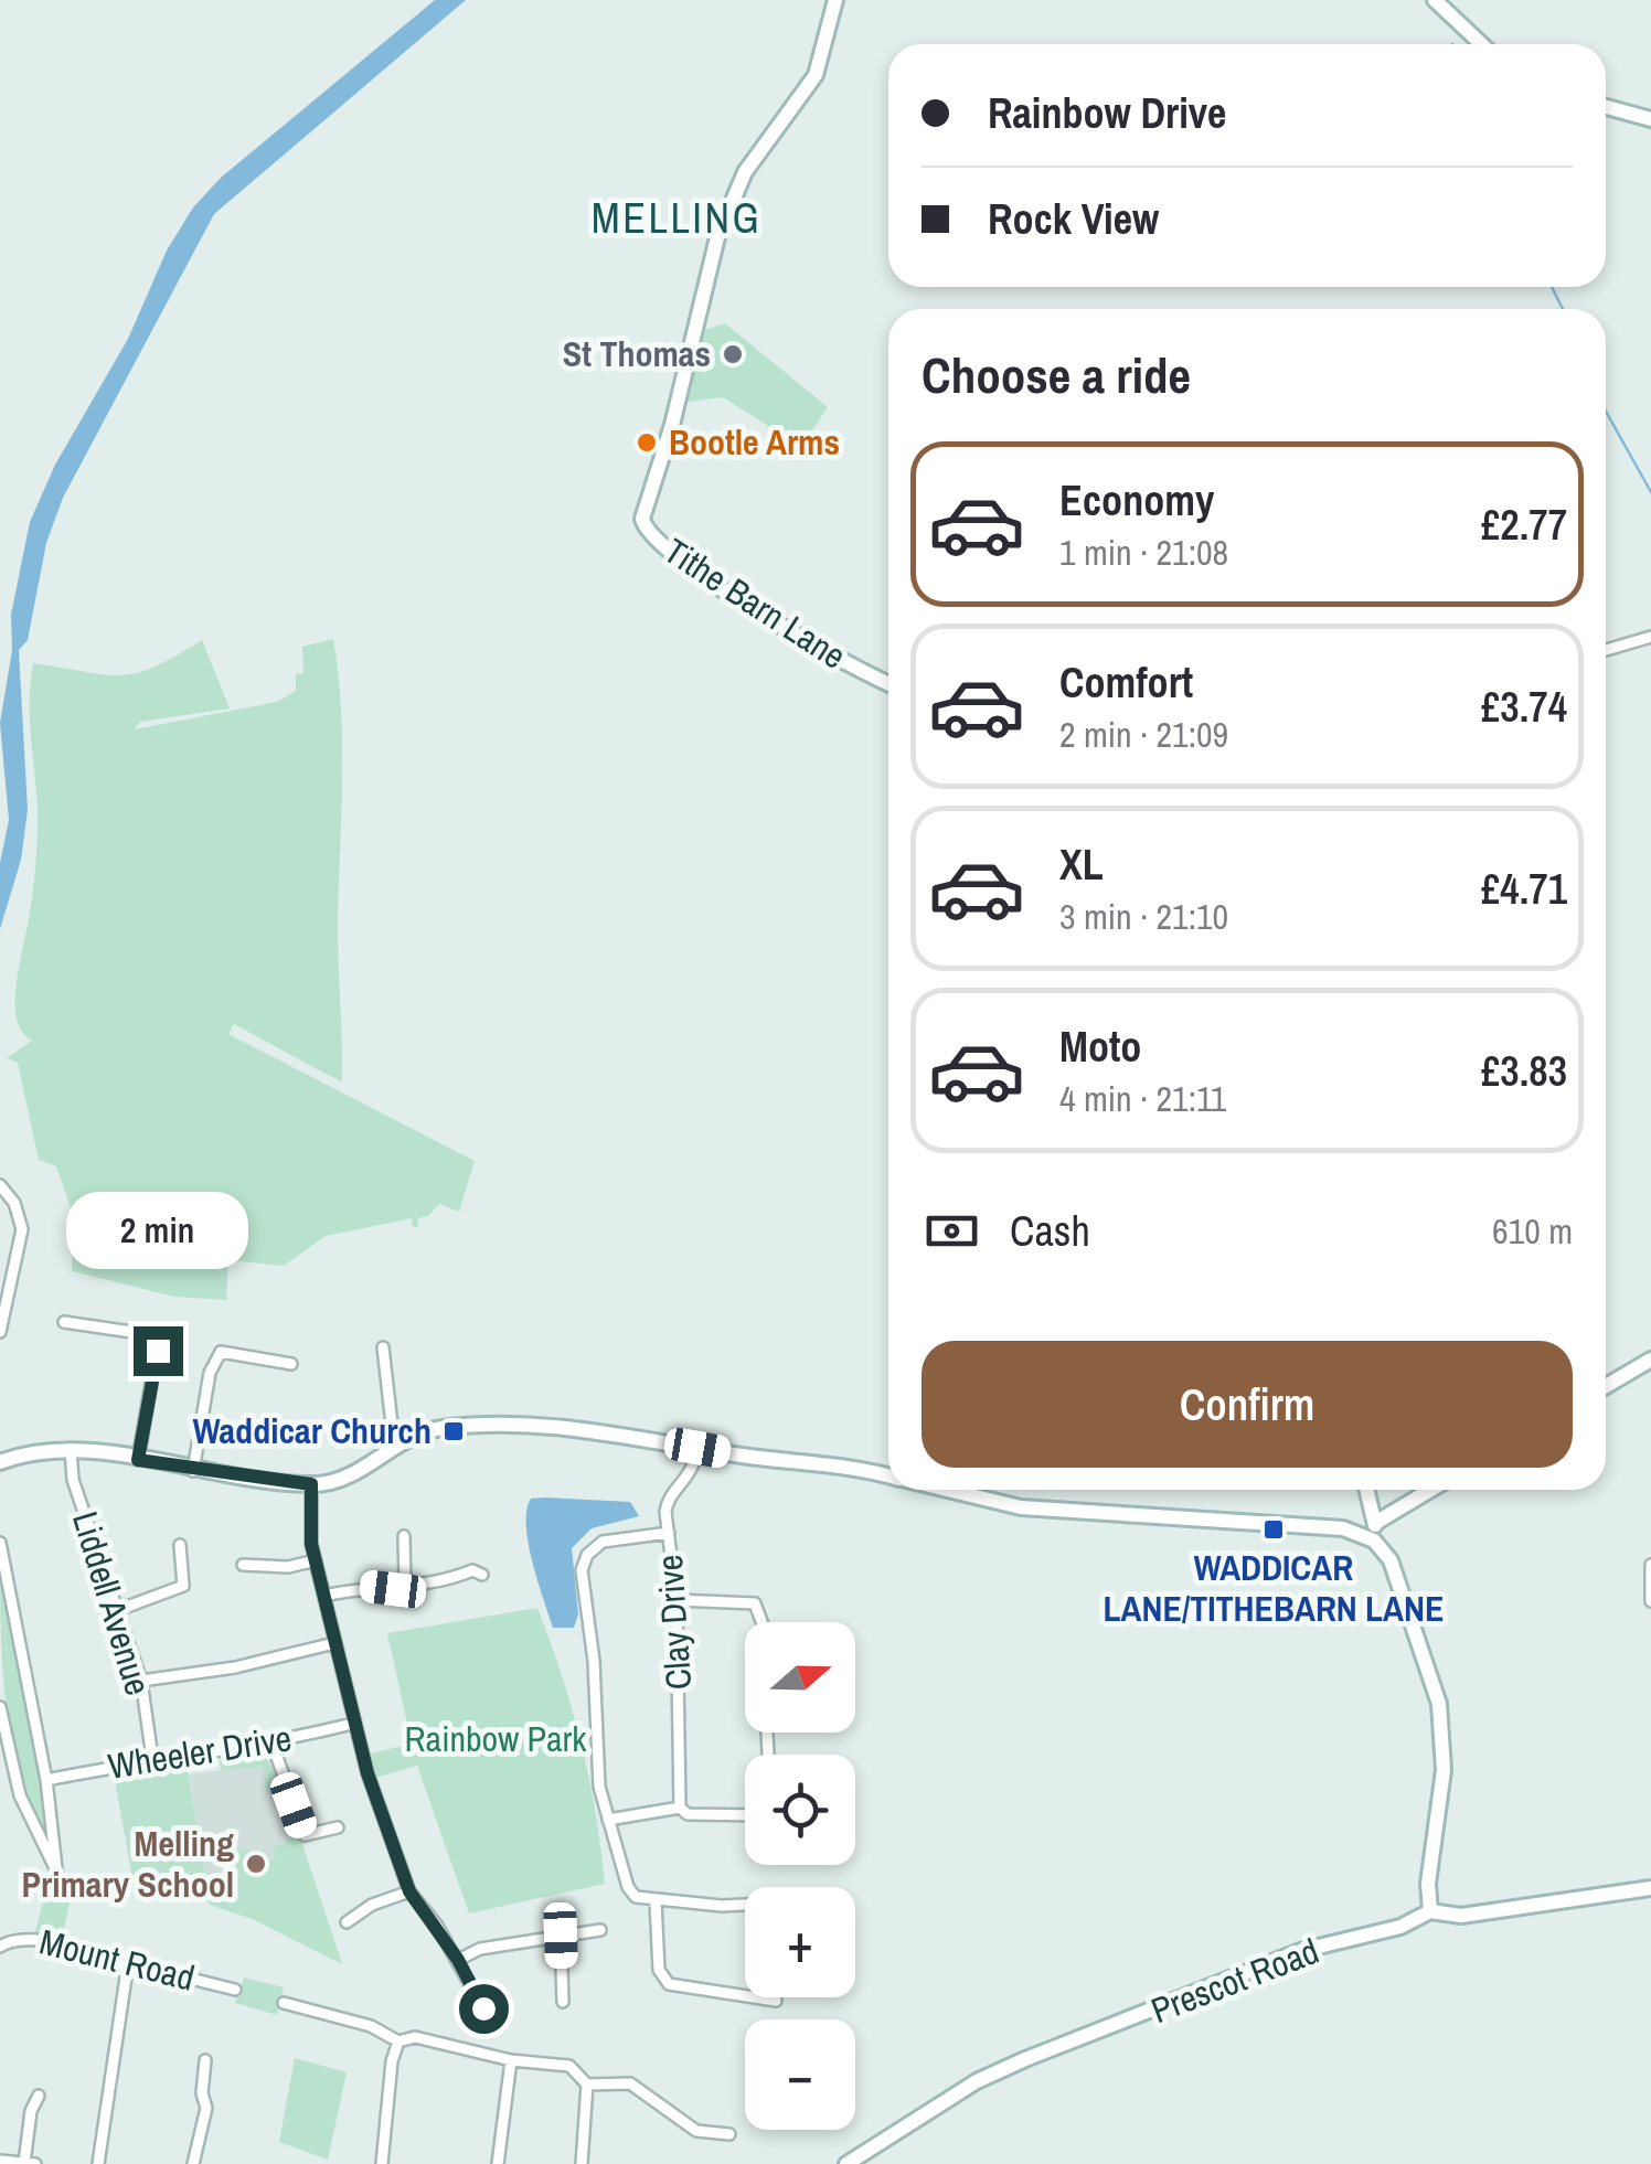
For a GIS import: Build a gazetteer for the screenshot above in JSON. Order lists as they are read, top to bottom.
{
  "streets": {
    "street": [
      "Tithe Barn Lane",
      "Liddell Avenue",
      "Clay Drive",
      "Wheeler Drive",
      "Mount Road",
      "Prescot Road"
    ]
  },
  "crossings": [
    ["Liddell Avenue", "Wheeler Drive"]
  ],
  "districts": ["MELLING"],
  "parks": ["Rainbow Park"],
  "places": {
    "other": ["St Thomas", "Bootle Arms", "Melling Primary School"],
    "transit": ["Waddicar Church", "WADDICAR LANE/TITHEBARN LANE"]
  },
  "north": "right",
  "page": {
    "banner": ["Rainbow Drive", "Rock View"],
    "heading": "Choose a ride",
    "list": [
      {
        "name": "Economy",
        "note": "1 min · 21:08",
        "value": "£2.77"
      },
      {
        "name": "Comfort",
        "note": "2 min · 21:09",
        "value": "£3.74"
      },
      {
        "name": "XL",
        "note": "3 min · 21:10",
        "value": "£4.71"
      },
      {
        "name": "Moto",
        "note": "4 min · 21:11",
        "value": "£3.83"
      }
    ],
    "pay": ["Cash", "610 m"],
    "bubble": "2 min",
    "buttons": "Confirm",
    "map_buttons": ["+", "−"]
  }
}
